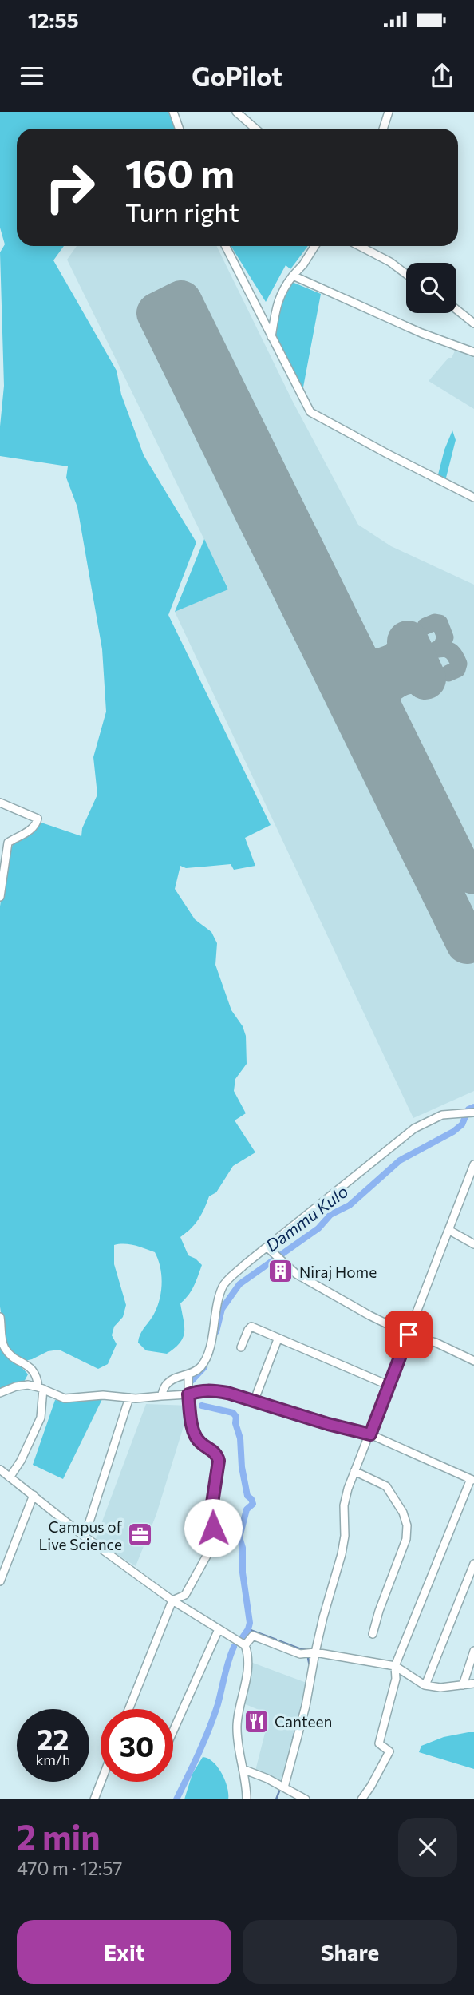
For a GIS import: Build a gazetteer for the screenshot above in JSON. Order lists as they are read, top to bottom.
{
  "water": ["Dammu Kulo"],
  "places": {
    "building": ["Niraj Home"],
    "office": ["Campus of Live Science"],
    "restaurant": ["Canteen"]
  },
  "page": {
    "status": "12:55",
    "header": "GoPilot",
    "turn": ["160 m", "Turn right"],
    "speed": "22 km/h",
    "limit": "30",
    "heading": ["2 min", "470 m · 12:57"],
    "buttons": ["Exit", "Share"]
  }
}
